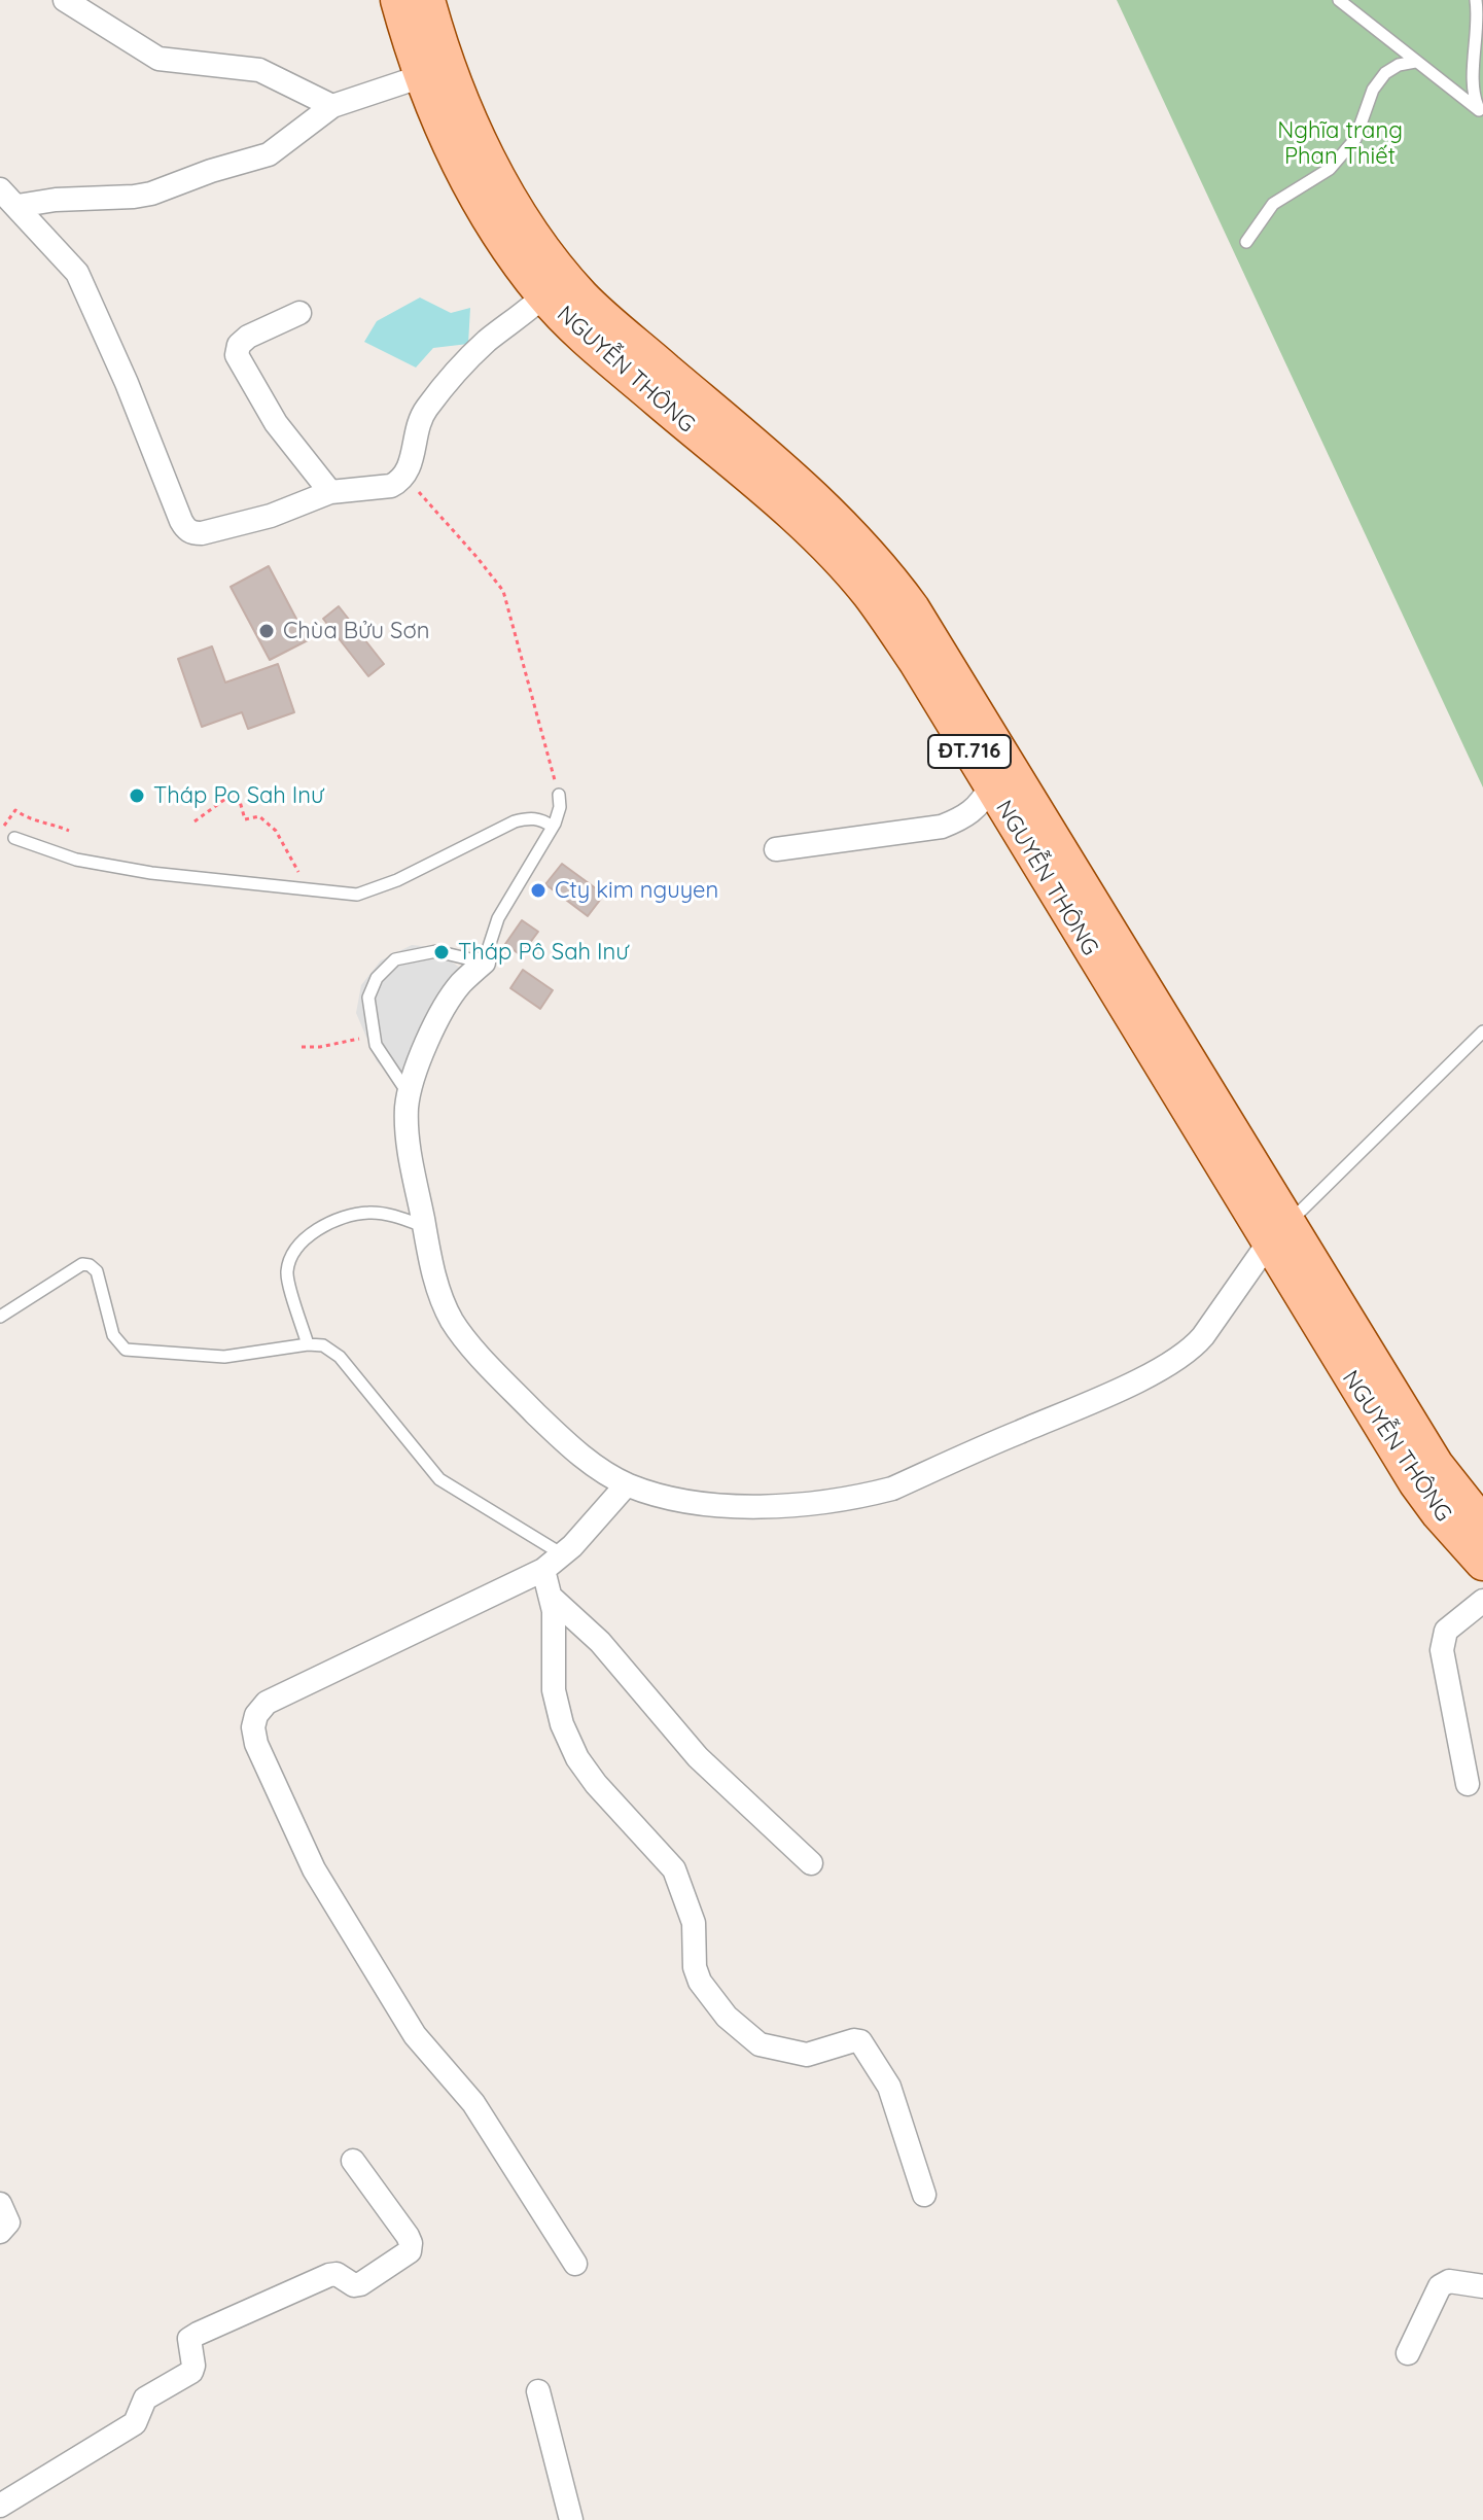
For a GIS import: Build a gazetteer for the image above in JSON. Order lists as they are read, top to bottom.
{
  "streets": {
    "main road": ["NGUYỄN THÔNG", "ĐT.716"]
  },
  "parks": ["Nghĩa trang Phan Thiết"],
  "places": [
    "Chùa Bửu Sơn",
    "Tháp Po Sah Inư",
    "Cty kim nguyen",
    "Tháp Pô Sah Inư"
  ]
}
